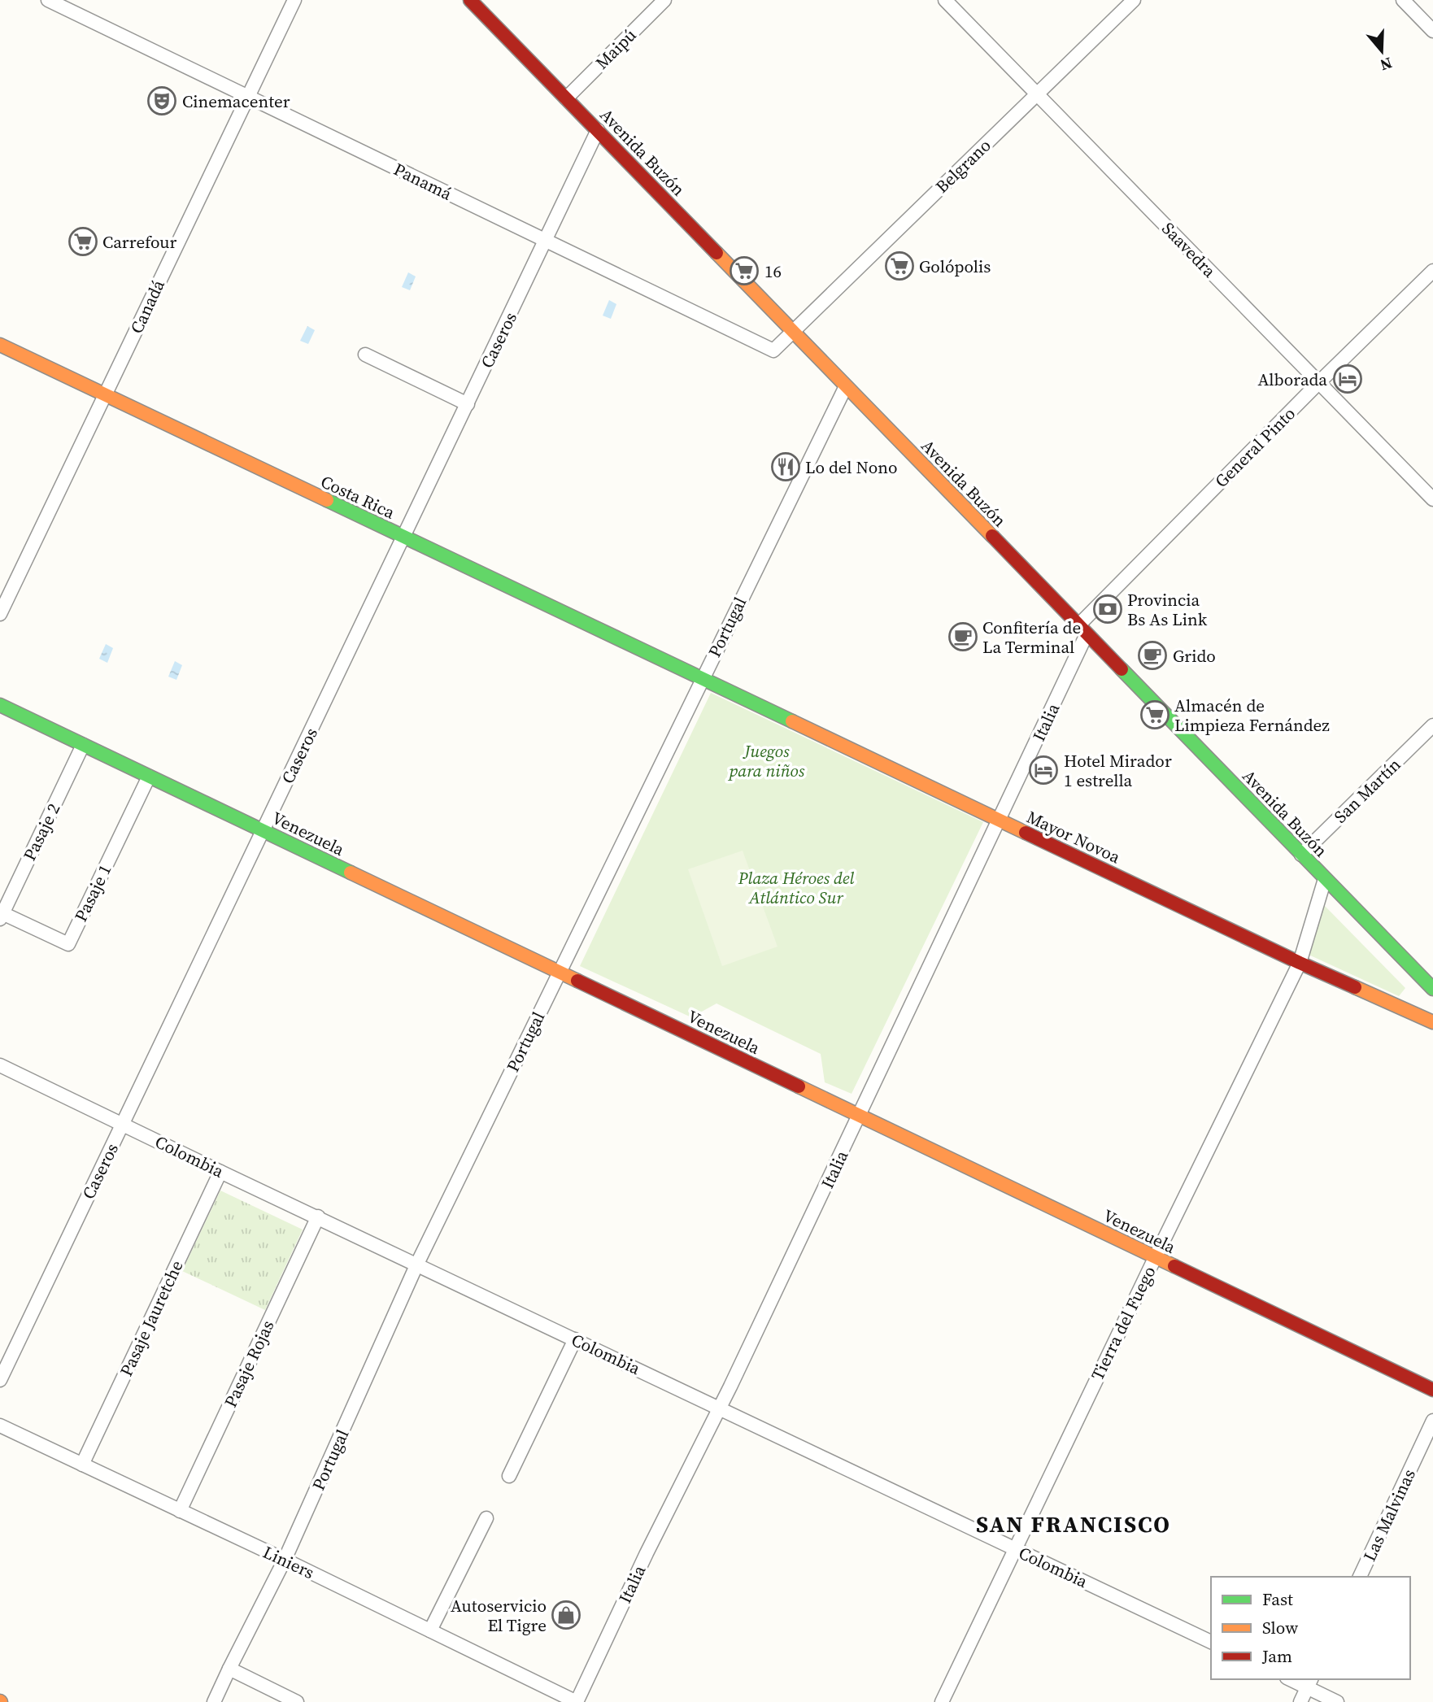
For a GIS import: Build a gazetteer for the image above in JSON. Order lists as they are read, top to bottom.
{
  "streets": {
    "street": [
      "Maipú",
      "Avenida Buzón",
      "Belgrano",
      "Panamá",
      "Saavedra",
      "Canadá",
      "Caseros",
      "General Pinto",
      "Costa Rica",
      "Portugal",
      "Italia",
      "San Martín",
      "Pasaje 2",
      "Venezuela",
      "Mayor Novoa",
      "Pasaje 1",
      "Colombia",
      "Pasaje Jauretche",
      "Tierra del Fuego",
      "Pasaje Rojas",
      "Las Malvinas",
      "Liniers"
    ]
  },
  "crossings": [
    ["Maipú", "Avenida Buzón"],
    ["Avenida Buzón", "Belgrano"],
    ["Avenida Buzón", "Panamá"],
    ["Avenida Buzón", "Caseros"],
    ["Avenida Buzón", "General Pinto"],
    ["Avenida Buzón", "Portugal"],
    ["Avenida Buzón", "Italia"],
    ["Avenida Buzón", "San Martín"],
    ["Avenida Buzón", "Tierra del Fuego"],
    ["Belgrano", "Panamá"],
    ["Belgrano", "Saavedra"],
    ["Panamá", "Canadá"],
    ["Panamá", "Caseros"],
    ["Saavedra", "General Pinto"],
    ["Canadá", "Costa Rica"],
    ["Caseros", "Costa Rica"],
    ["Caseros", "Venezuela"],
    ["Caseros", "Colombia"],
    ["General Pinto", "Italia"],
    ["Costa Rica", "Portugal"],
    ["Costa Rica", "Mayor Novoa"],
    ["Portugal", "Venezuela"],
    ["Portugal", "Mayor Novoa"],
    ["Portugal", "Colombia"],
    ["Portugal", "Liniers"],
    ["Italia", "Venezuela"],
    ["Italia", "Mayor Novoa"],
    ["Italia", "Colombia"],
    ["Italia", "Liniers"],
    ["Pasaje 2", "Venezuela"],
    ["Pasaje 2", "Pasaje 1"],
    ["Venezuela", "Pasaje 1"],
    ["Venezuela", "Tierra del Fuego"],
    ["Mayor Novoa", "Tierra del Fuego"],
    ["Colombia", "Pasaje Jauretche"],
    ["Colombia", "Tierra del Fuego"],
    ["Colombia", "Pasaje Rojas"],
    ["Pasaje Jauretche", "Liniers"],
    ["Pasaje Rojas", "Liniers"]
  ],
  "districts": ["SAN FRANCISCO"],
  "parks": ["Juegos para niños", "Plaza Héroes del Atlántico Sur"],
  "places": {
    "theatre": ["Cinemacenter"],
    "supermarket": [
      "Carrefour",
      "Golópolis",
      "16",
      "Almacén de Limpieza Fernández"
    ],
    "hotel": ["Alborada", "Hotel Mirador 1 estrella"],
    "restaurant": ["Lo del Nono"],
    "bank": ["Provincia Bs As Link"],
    "cafe": ["Confitería de La Terminal", "Grido"],
    "shop": ["Autoservicio El Tigre"]
  },
  "legend": ["Fast", "Slow", "Jam"],
  "north": "bottom"
}
